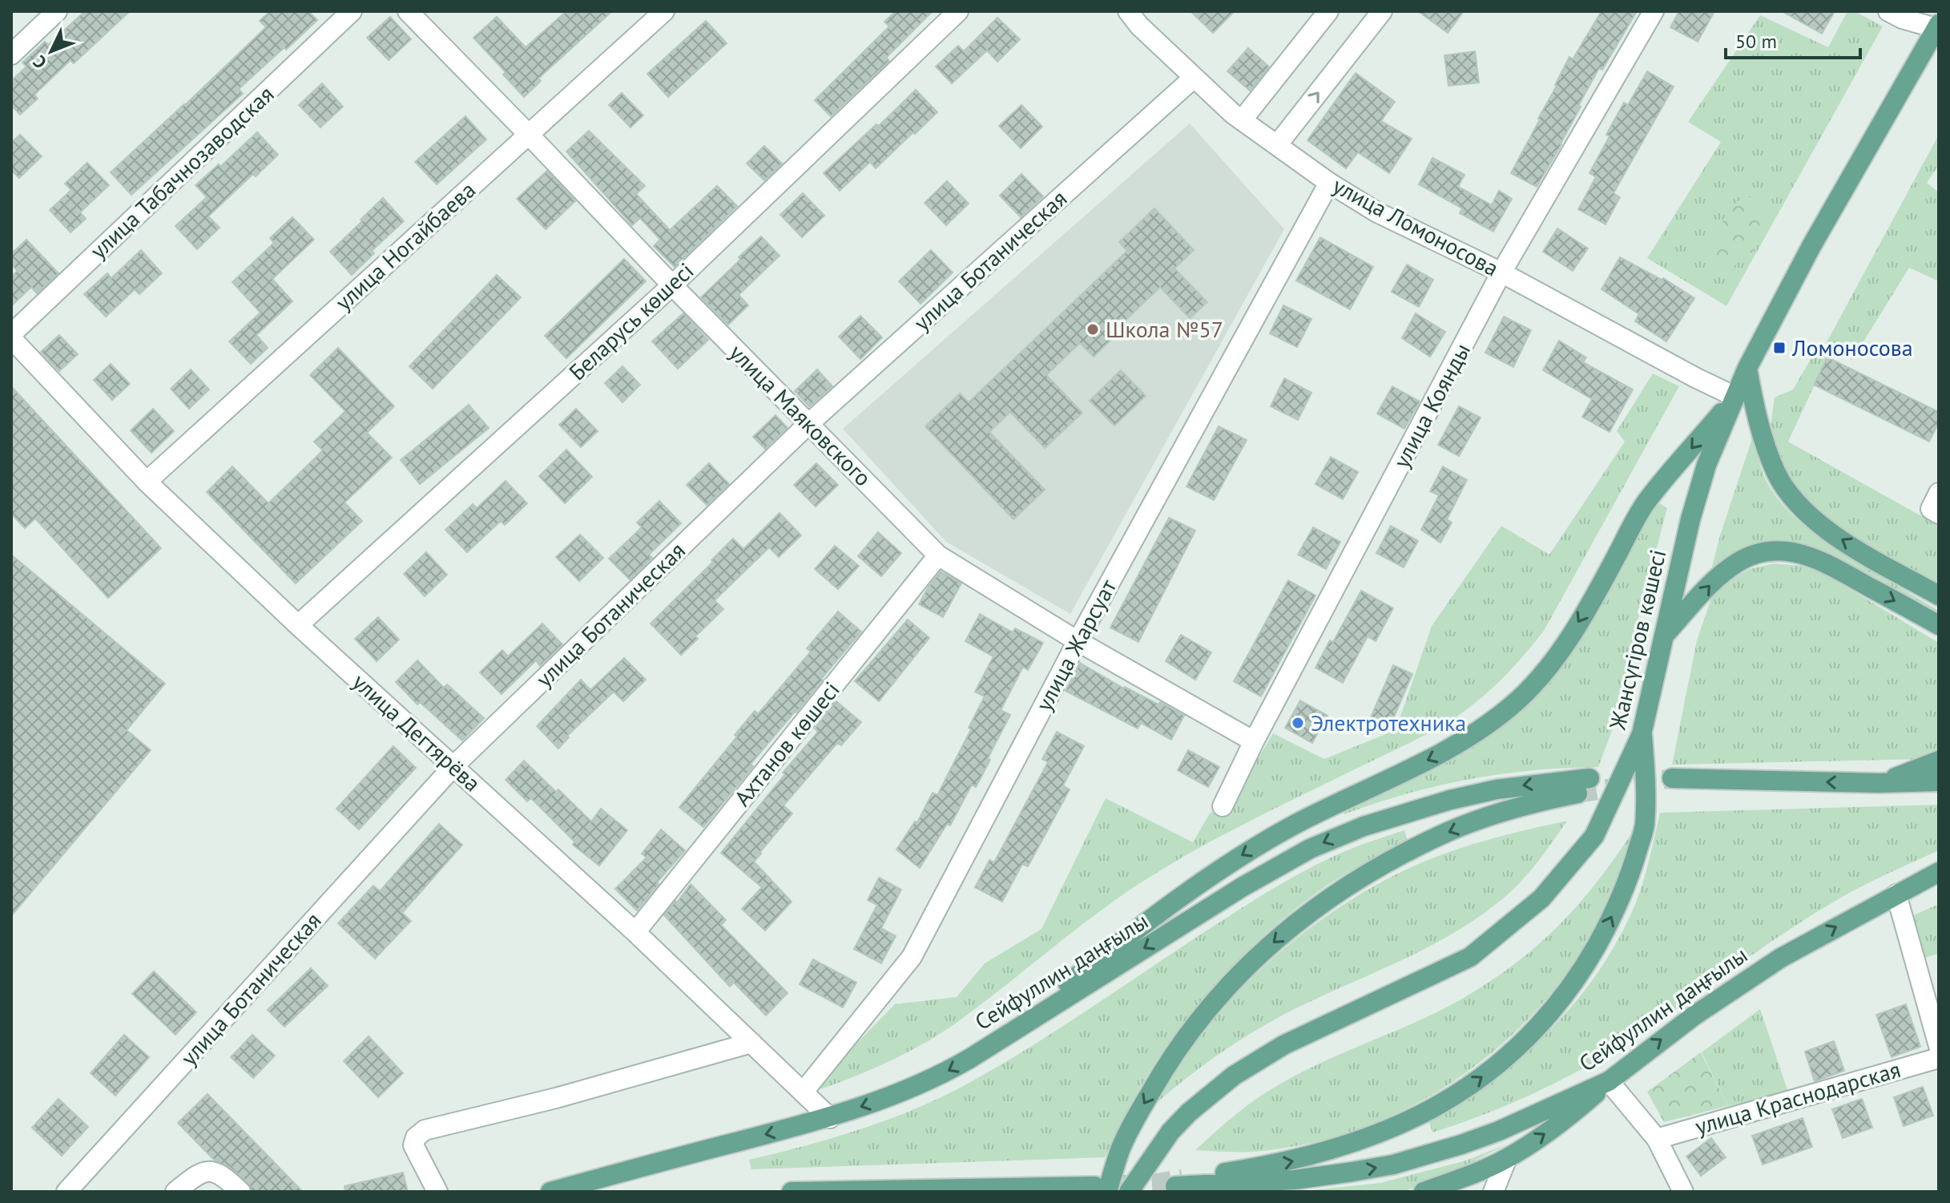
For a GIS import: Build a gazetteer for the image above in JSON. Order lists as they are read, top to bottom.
{
  "streets": {
    "main road": ["Жансүгіров көшесі", "Сейфуллин даңғылы"],
    "street": [
      "улица Табачнозаводская",
      "улица Ломоносова",
      "улица Ногайбаева",
      "улица Ботаническая",
      "Беларусь көшесі",
      "улица Коянды",
      "улица Маяковского",
      "улица Жарсуат",
      "улица Дегтярёва",
      "Ахтанов көшесі",
      "улица Краснодарская"
    ]
  },
  "crossings": [
    ["улица Табачнозаводская", "улица Дегтярёва"],
    ["улица Ломоносова", "улица Ботаническая"],
    ["улица Ломоносова", "улица Коянды"],
    ["улица Ломоносова", "Жансүгіров көшесі"],
    ["улица Ломоносова", "улица Жарсуат"],
    ["улица Ногайбаева", "улица Маяковского"],
    ["улица Ногайбаева", "улица Дегтярёва"],
    ["улица Ботаническая", "улица Маяковского"],
    ["улица Ботаническая", "улица Дегтярёва"],
    ["Беларусь көшесі", "улица Маяковского"],
    ["Беларусь көшесі", "улица Дегтярёва"],
    ["улица Коянды", "улица Маяковского"],
    ["улица Маяковского", "улица Жарсуат"],
    ["улица Маяковского", "Ахтанов көшесі"],
    ["Жансүгіров көшесі", "Сейфуллин даңғылы"],
    ["улица Жарсуат", "улица Дегтярёва"],
    ["улица Дегтярёва", "Ахтанов көшесі"],
    ["улица Дегтярёва", "Сейфуллин даңғылы"]
  ],
  "places": {
    "other": ["Школа №57", "Электротехника"],
    "transit": ["Ломоносова"]
  },
  "scale_bar": "50 m",
  "north": "bottom left"
}
